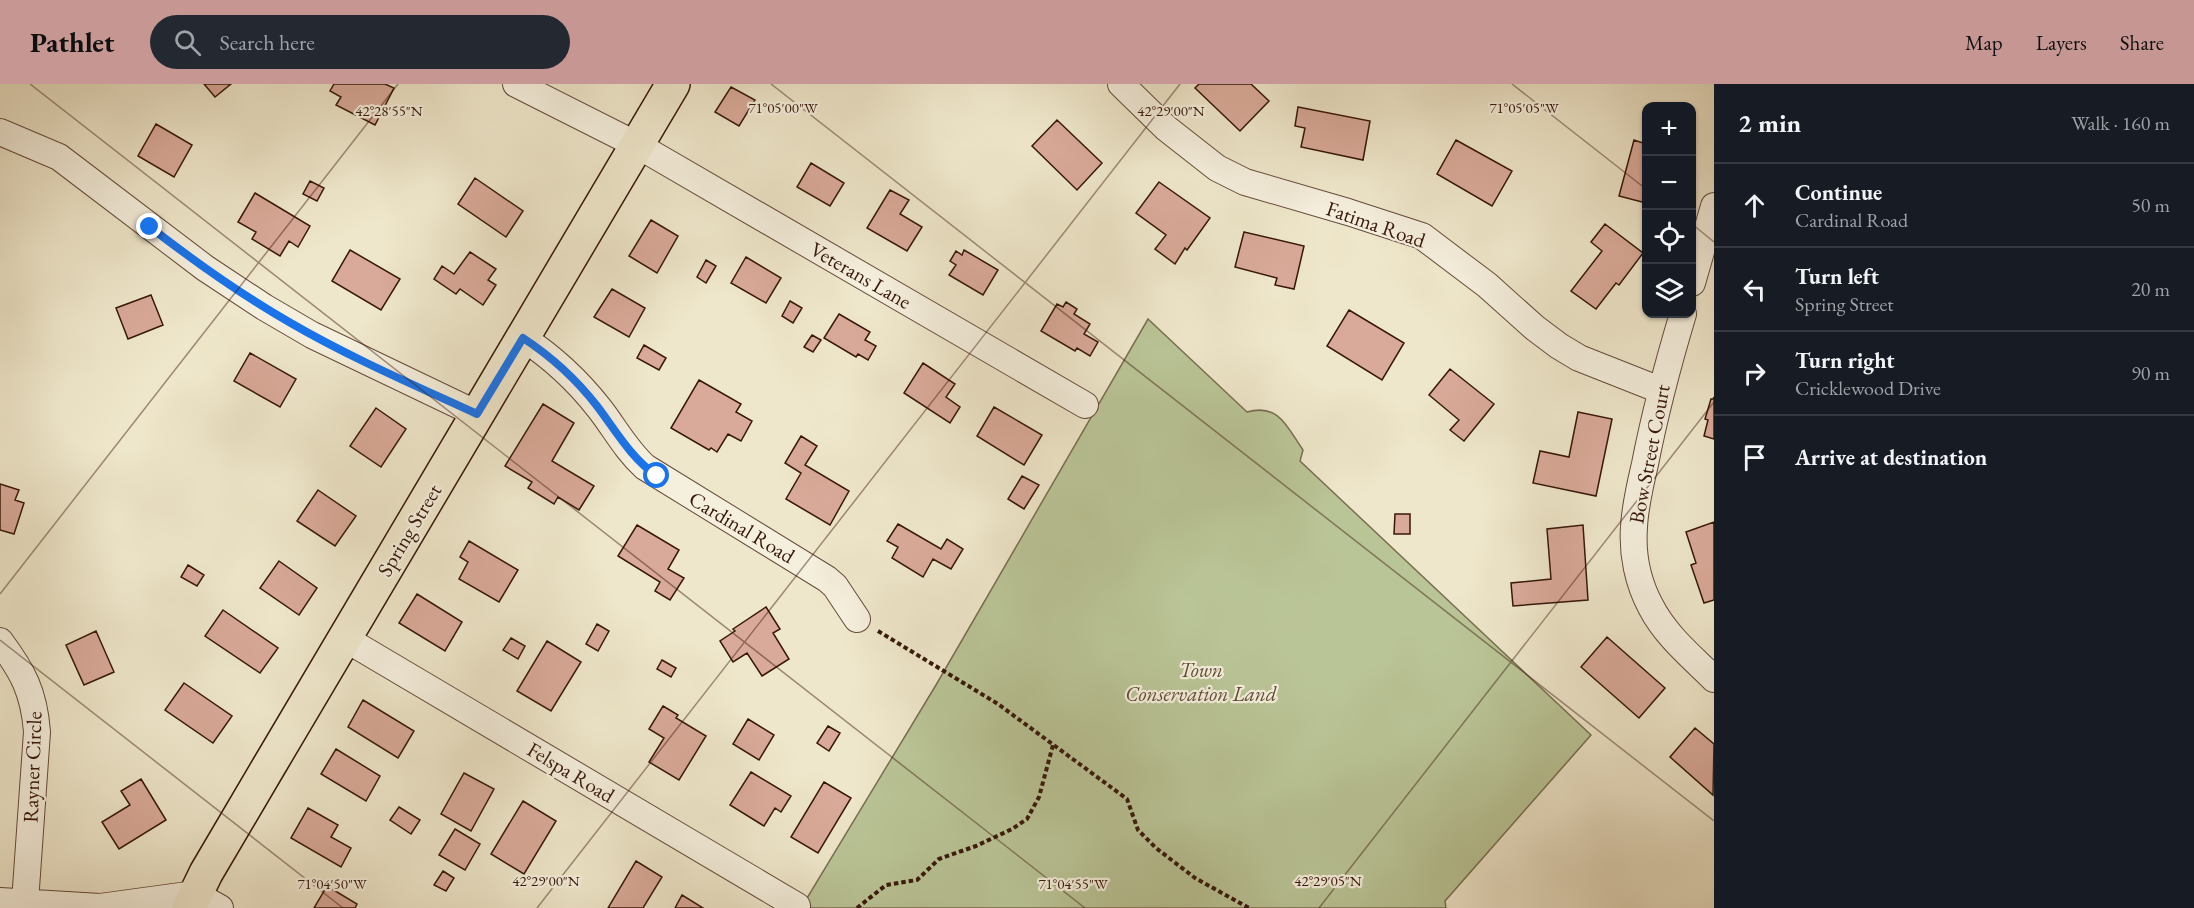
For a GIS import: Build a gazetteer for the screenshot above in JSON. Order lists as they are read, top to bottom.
{
  "streets": {
    "main road": ["Spring Street"],
    "street": [
      "Fatima Road",
      "Veterans Lane",
      "Bow Street Court",
      "Cardinal Road",
      "Rayner Circle",
      "Felspa Road"
    ]
  },
  "crossings": [
    ["Fatima Road", "Bow Street Court"],
    ["Veterans Lane", "Spring Street"],
    ["Cardinal Road", "Spring Street"],
    ["Spring Street", "Rayner Circle"],
    ["Spring Street", "Felspa Road"]
  ],
  "parks": ["Town Conservation Land"],
  "page": {
    "header": "Pathlet",
    "search": "Search here",
    "nav": ["Map", "Layers", "Share"],
    "heading": ["2 min", "Walk · 160 m"],
    "map_buttons": ["+", "−"],
    "list": [
      ["Continue", "Cardinal Road", "50 m"],
      ["Turn left", "Spring Street", "20 m"],
      ["Turn right", "Cricklewood Drive", "90 m"],
      "Arrive at destination"
    ]
  },
  "coordinates": [
    "71°05'00\"W",
    "71°05'05\"W",
    "42°28'55\"N",
    "42°29'00\"N",
    "42°29'05\"N",
    "71°04'50\"W",
    "71°04'55\"W"
  ]
}
